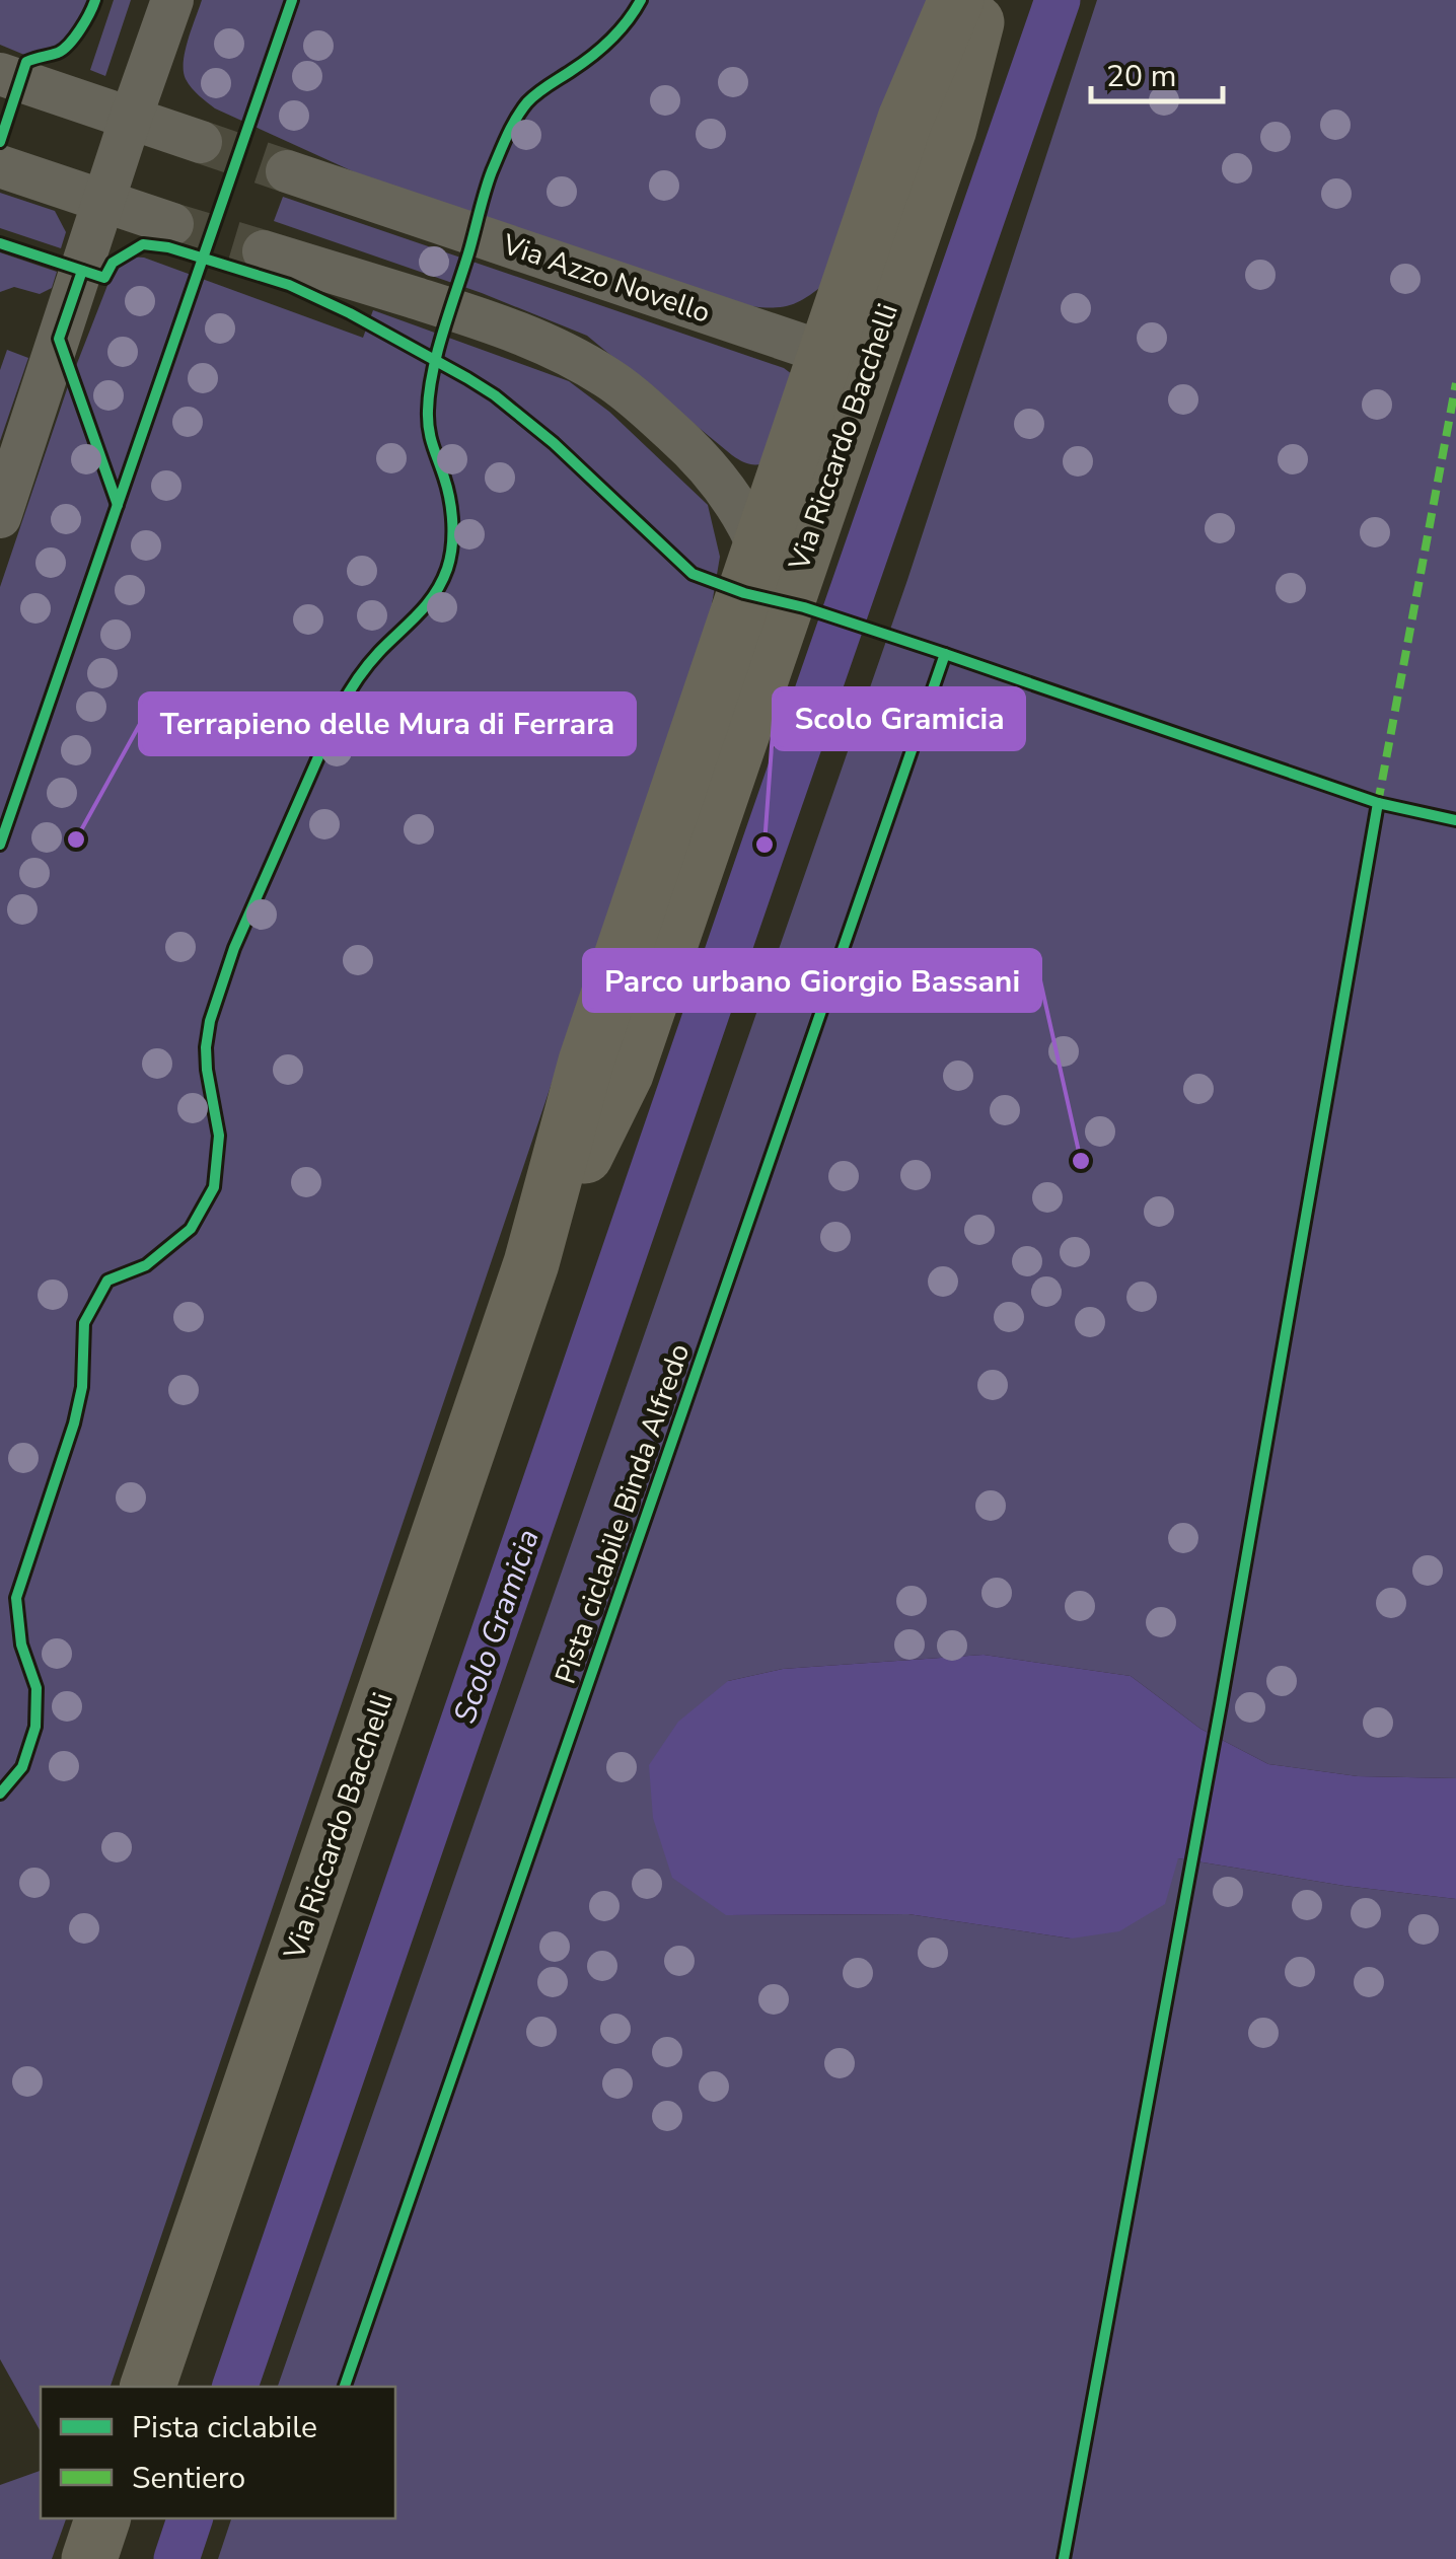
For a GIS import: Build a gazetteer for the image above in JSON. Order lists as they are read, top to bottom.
{
  "streets": {
    "main road": ["Via Riccardo Bacchelli"],
    "street": ["Via Azzo Novello"],
    "cycle path": ["Pista ciclabile Binda Alfredo"]
  },
  "crossings": [
    ["Via Azzo Novello", "Via Riccardo Bacchelli"]
  ],
  "water": ["Scolo Gramicia"],
  "places": ["Terrapieno delle Mura di Ferrara", "Scolo Gramicia", "Parco urbano Giorgio Bassani"],
  "legend": ["Pista ciclabile", "Sentiero"],
  "scale_bar": "20 m"
}
